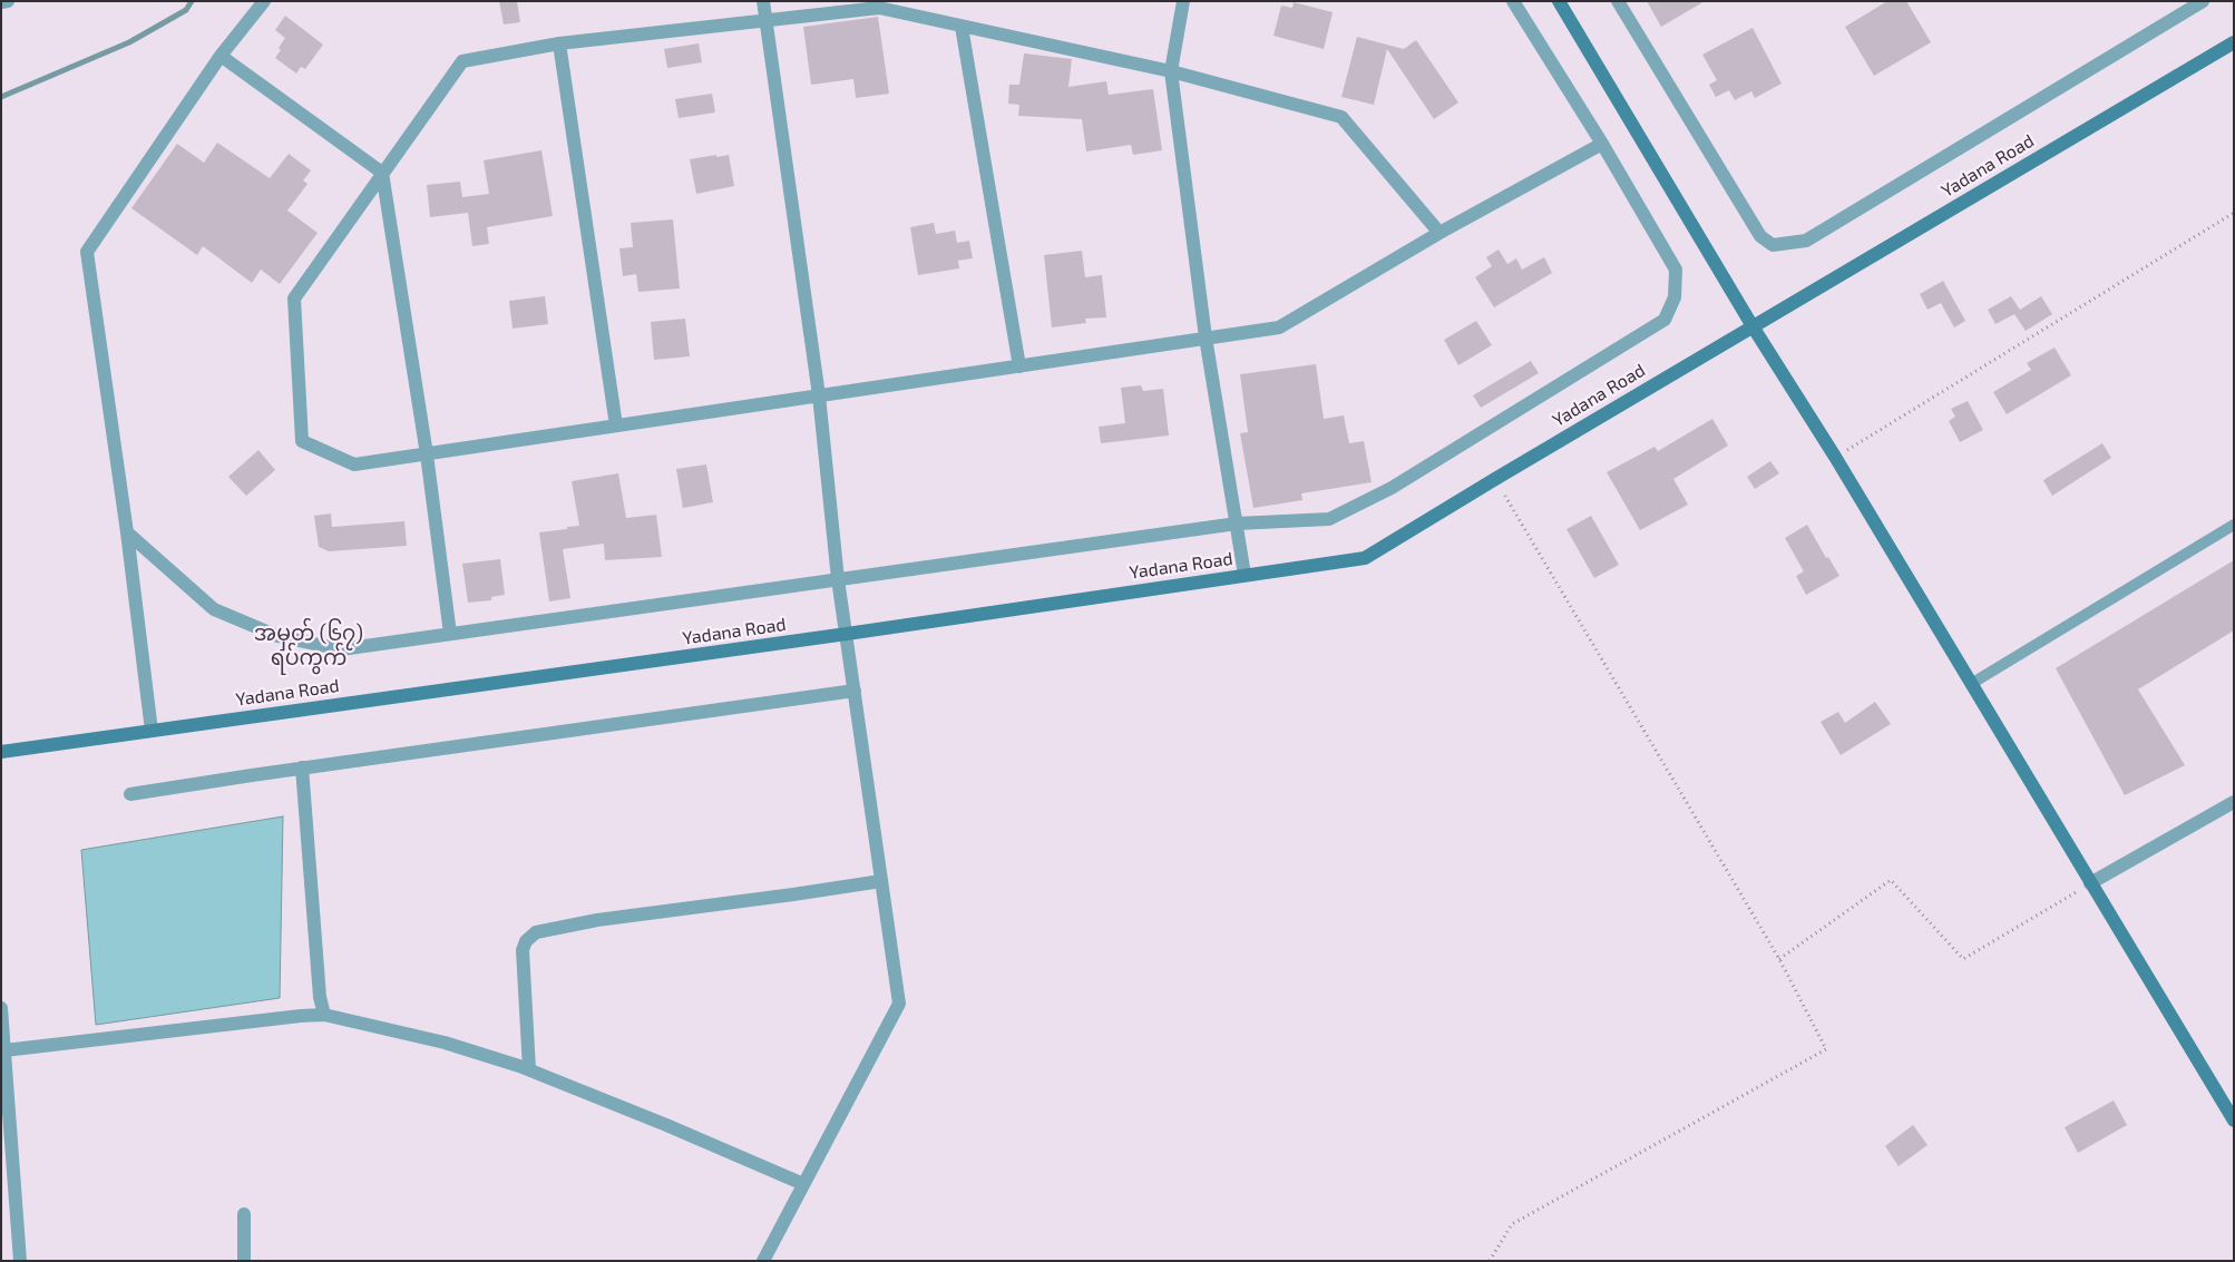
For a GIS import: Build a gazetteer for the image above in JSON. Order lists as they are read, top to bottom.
{
  "streets": {
    "main road": ["Yadana Road"]
  },
  "districts": ["အမှတ် (၆၇) ရပ်ကွက်"]
}
